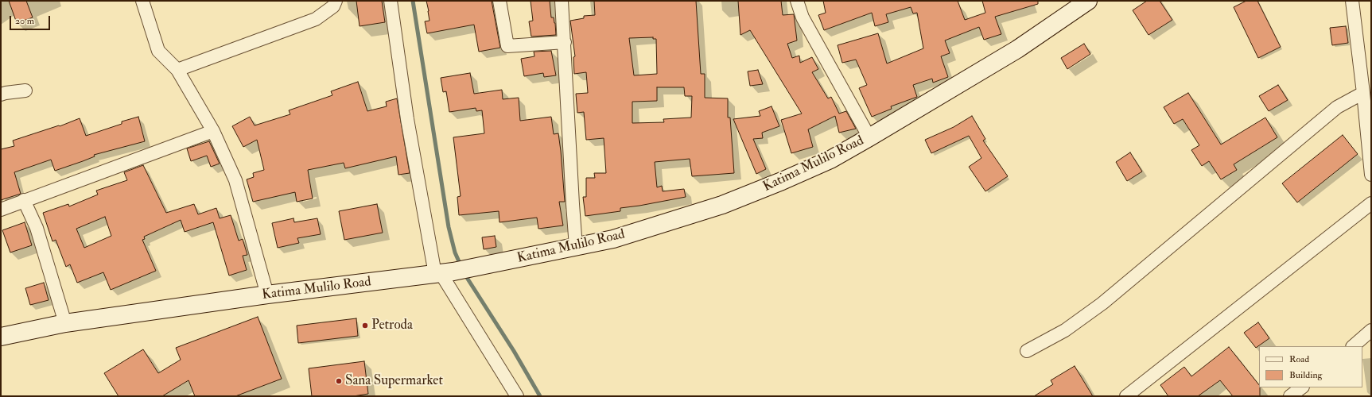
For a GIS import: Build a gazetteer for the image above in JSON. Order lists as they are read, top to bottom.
{
  "streets": {
    "main road": ["Katima Mulilo Road"]
  },
  "places": ["Petroda", "Sana Supermarket"],
  "legend": ["Road", "Building"],
  "scale_bar": "20 m"
}
